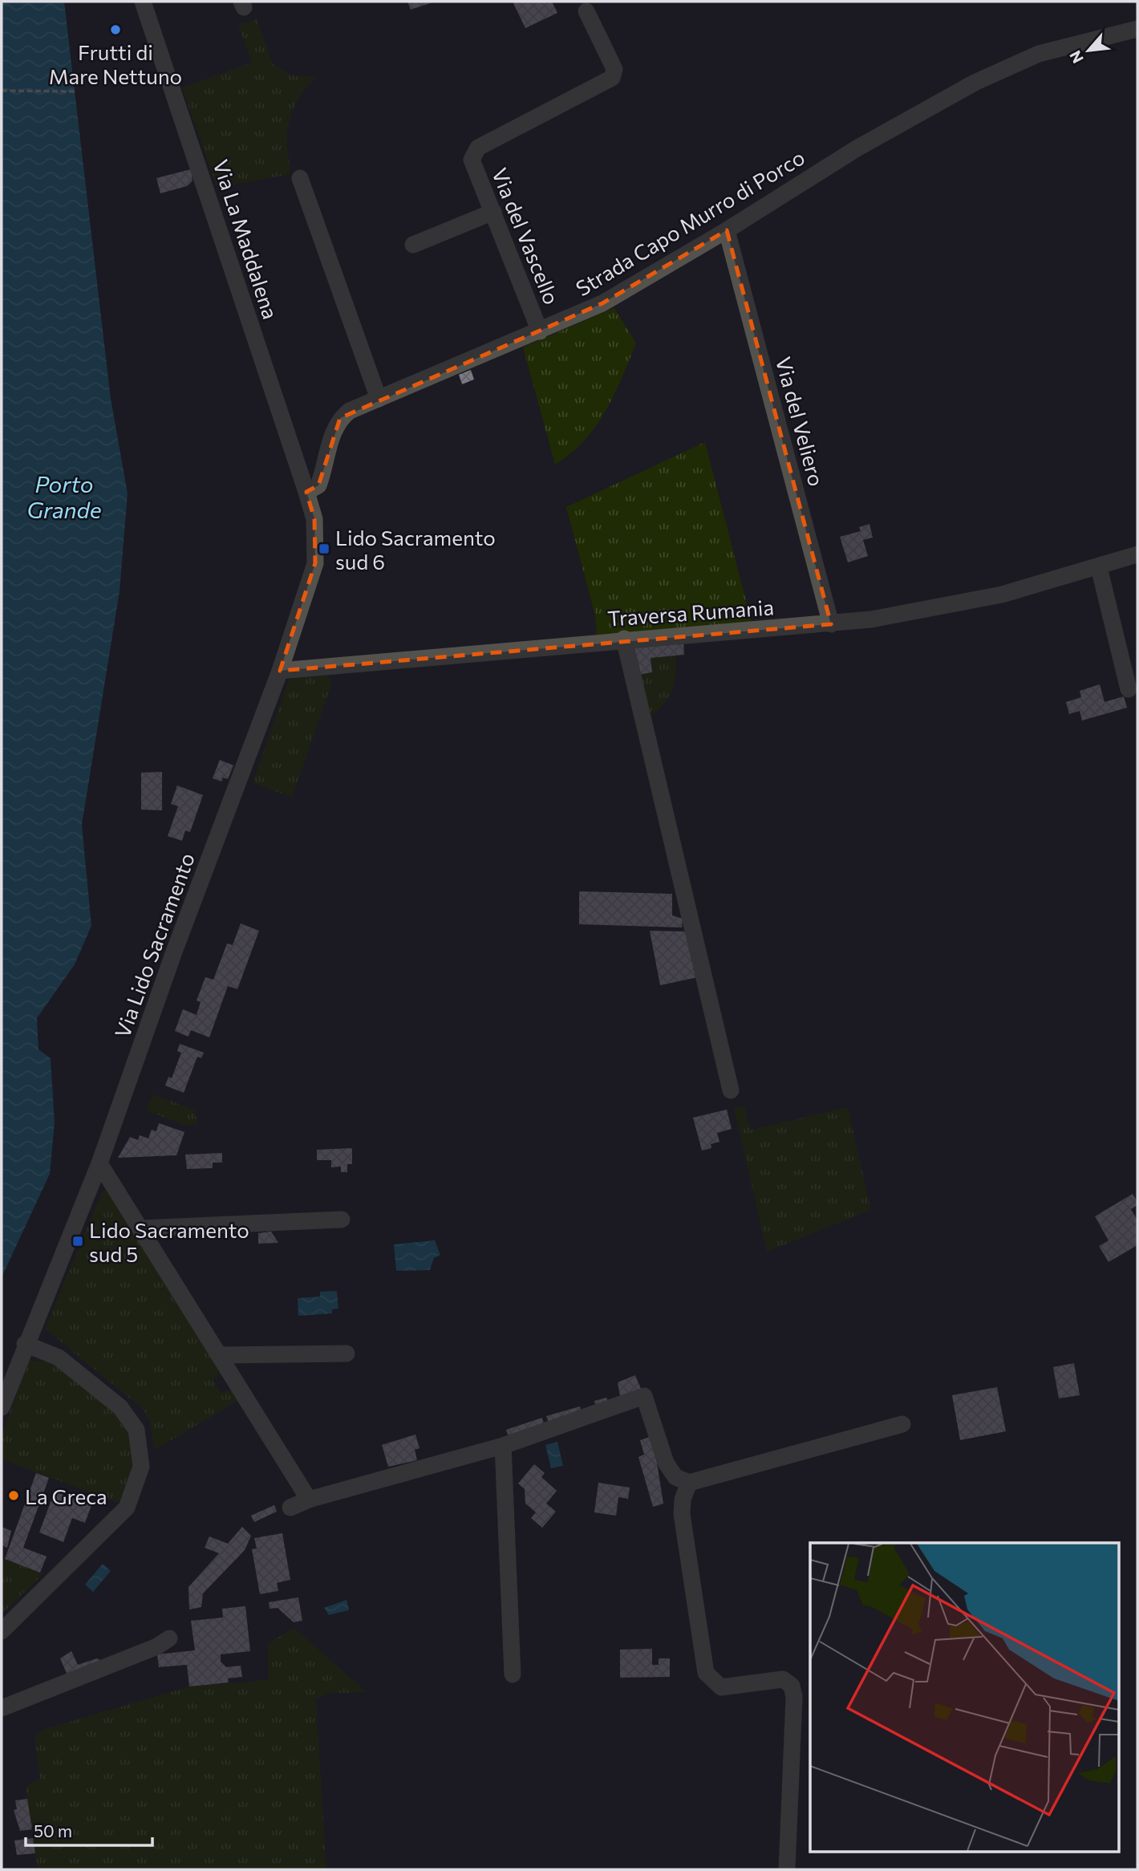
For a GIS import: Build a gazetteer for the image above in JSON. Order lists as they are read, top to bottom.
{
  "streets": {
    "street": [
      "Strada Capo Murro di Porco",
      "Via del Vascello",
      "Via La Maddalena",
      "Via del Veliero",
      "Traversa Rumania",
      "Via Lido Sacramento"
    ]
  },
  "crossings": [
    ["Strada Capo Murro di Porco", "Via del Vascello"],
    ["Strada Capo Murro di Porco", "Via La Maddalena"],
    ["Strada Capo Murro di Porco", "Via del Veliero"],
    ["Strada Capo Murro di Porco", "Via Lido Sacramento"],
    ["Via La Maddalena", "Via Lido Sacramento"],
    ["Via del Veliero", "Traversa Rumania"],
    ["Traversa Rumania", "Via Lido Sacramento"]
  ],
  "water": ["Porto Grande"],
  "places": {
    "other": ["Frutti di Mare Nettuno", "La Greca"],
    "transit": ["Lido Sacramento sud 6", "Lido Sacramento sud 5"]
  },
  "scale_bar": "50 m",
  "north": "bottom left"
}
